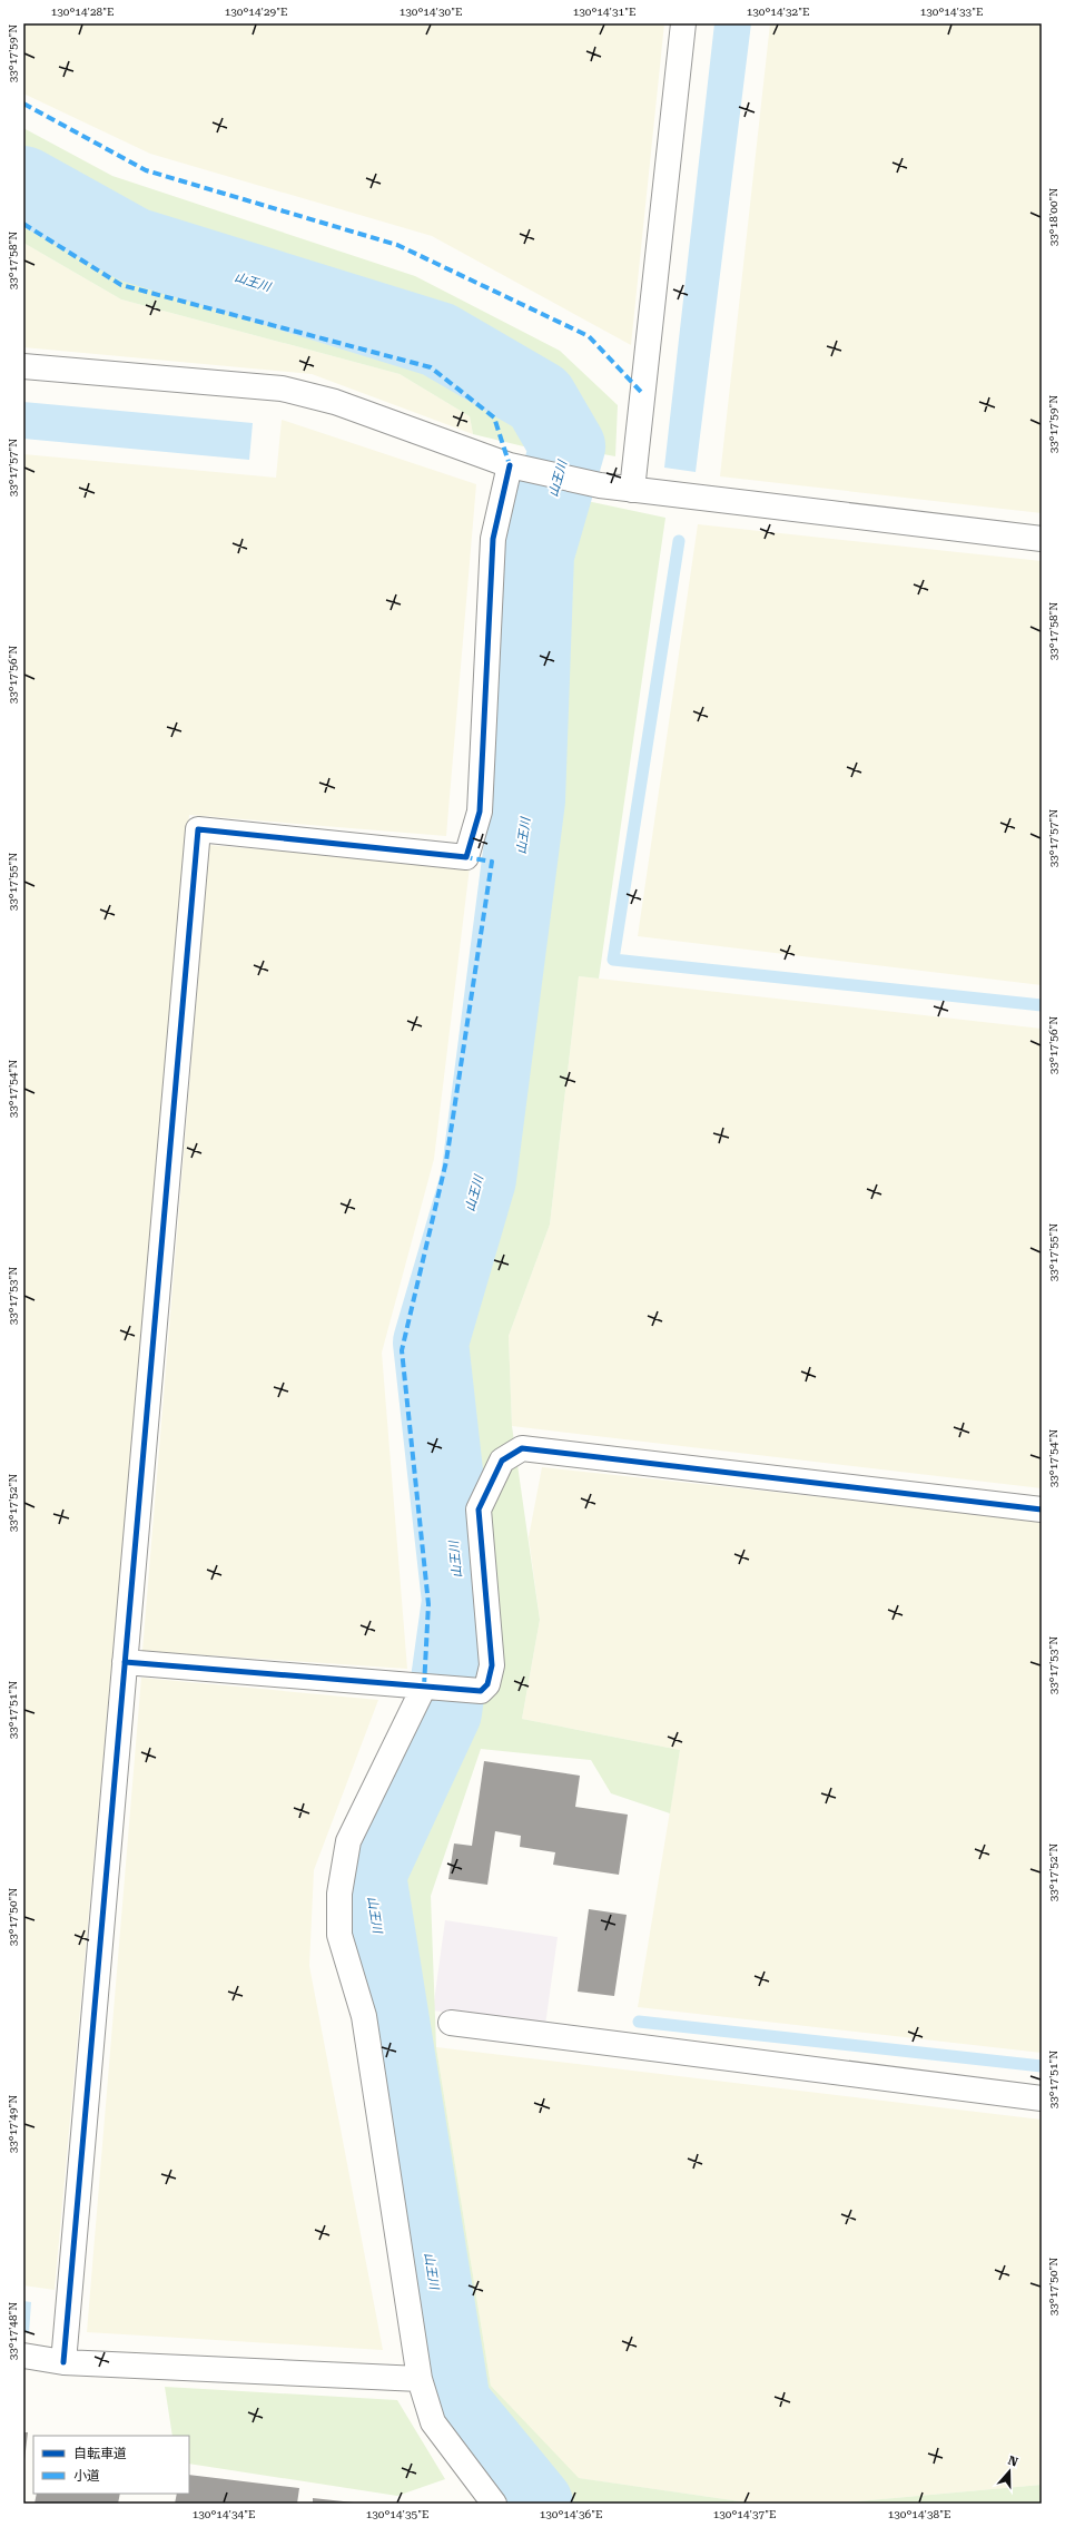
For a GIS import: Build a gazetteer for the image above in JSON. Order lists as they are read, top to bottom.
{
  "water": ["山王川"],
  "legend": ["自転車道", "小道"],
  "north": "top",
  "coordinates": [
    "130°14'28\"E",
    "130°14'29\"E",
    "130°14'30\"E",
    "130°14'31\"E",
    "130°14'32\"E",
    "130°14'33\"E",
    "33°17'59\"N",
    "33°18'00\"N",
    "33°17'58\"N",
    "33°17'57\"N",
    "33°17'56\"N",
    "33°17'55\"N",
    "33°17'54\"N",
    "33°17'53\"N",
    "33°17'52\"N",
    "33°17'51\"N",
    "33°17'50\"N",
    "33°17'49\"N",
    "33°17'48\"N",
    "130°14'34\"E",
    "130°14'35\"E",
    "130°14'36\"E",
    "130°14'37\"E",
    "130°14'38\"E"
  ]
}
